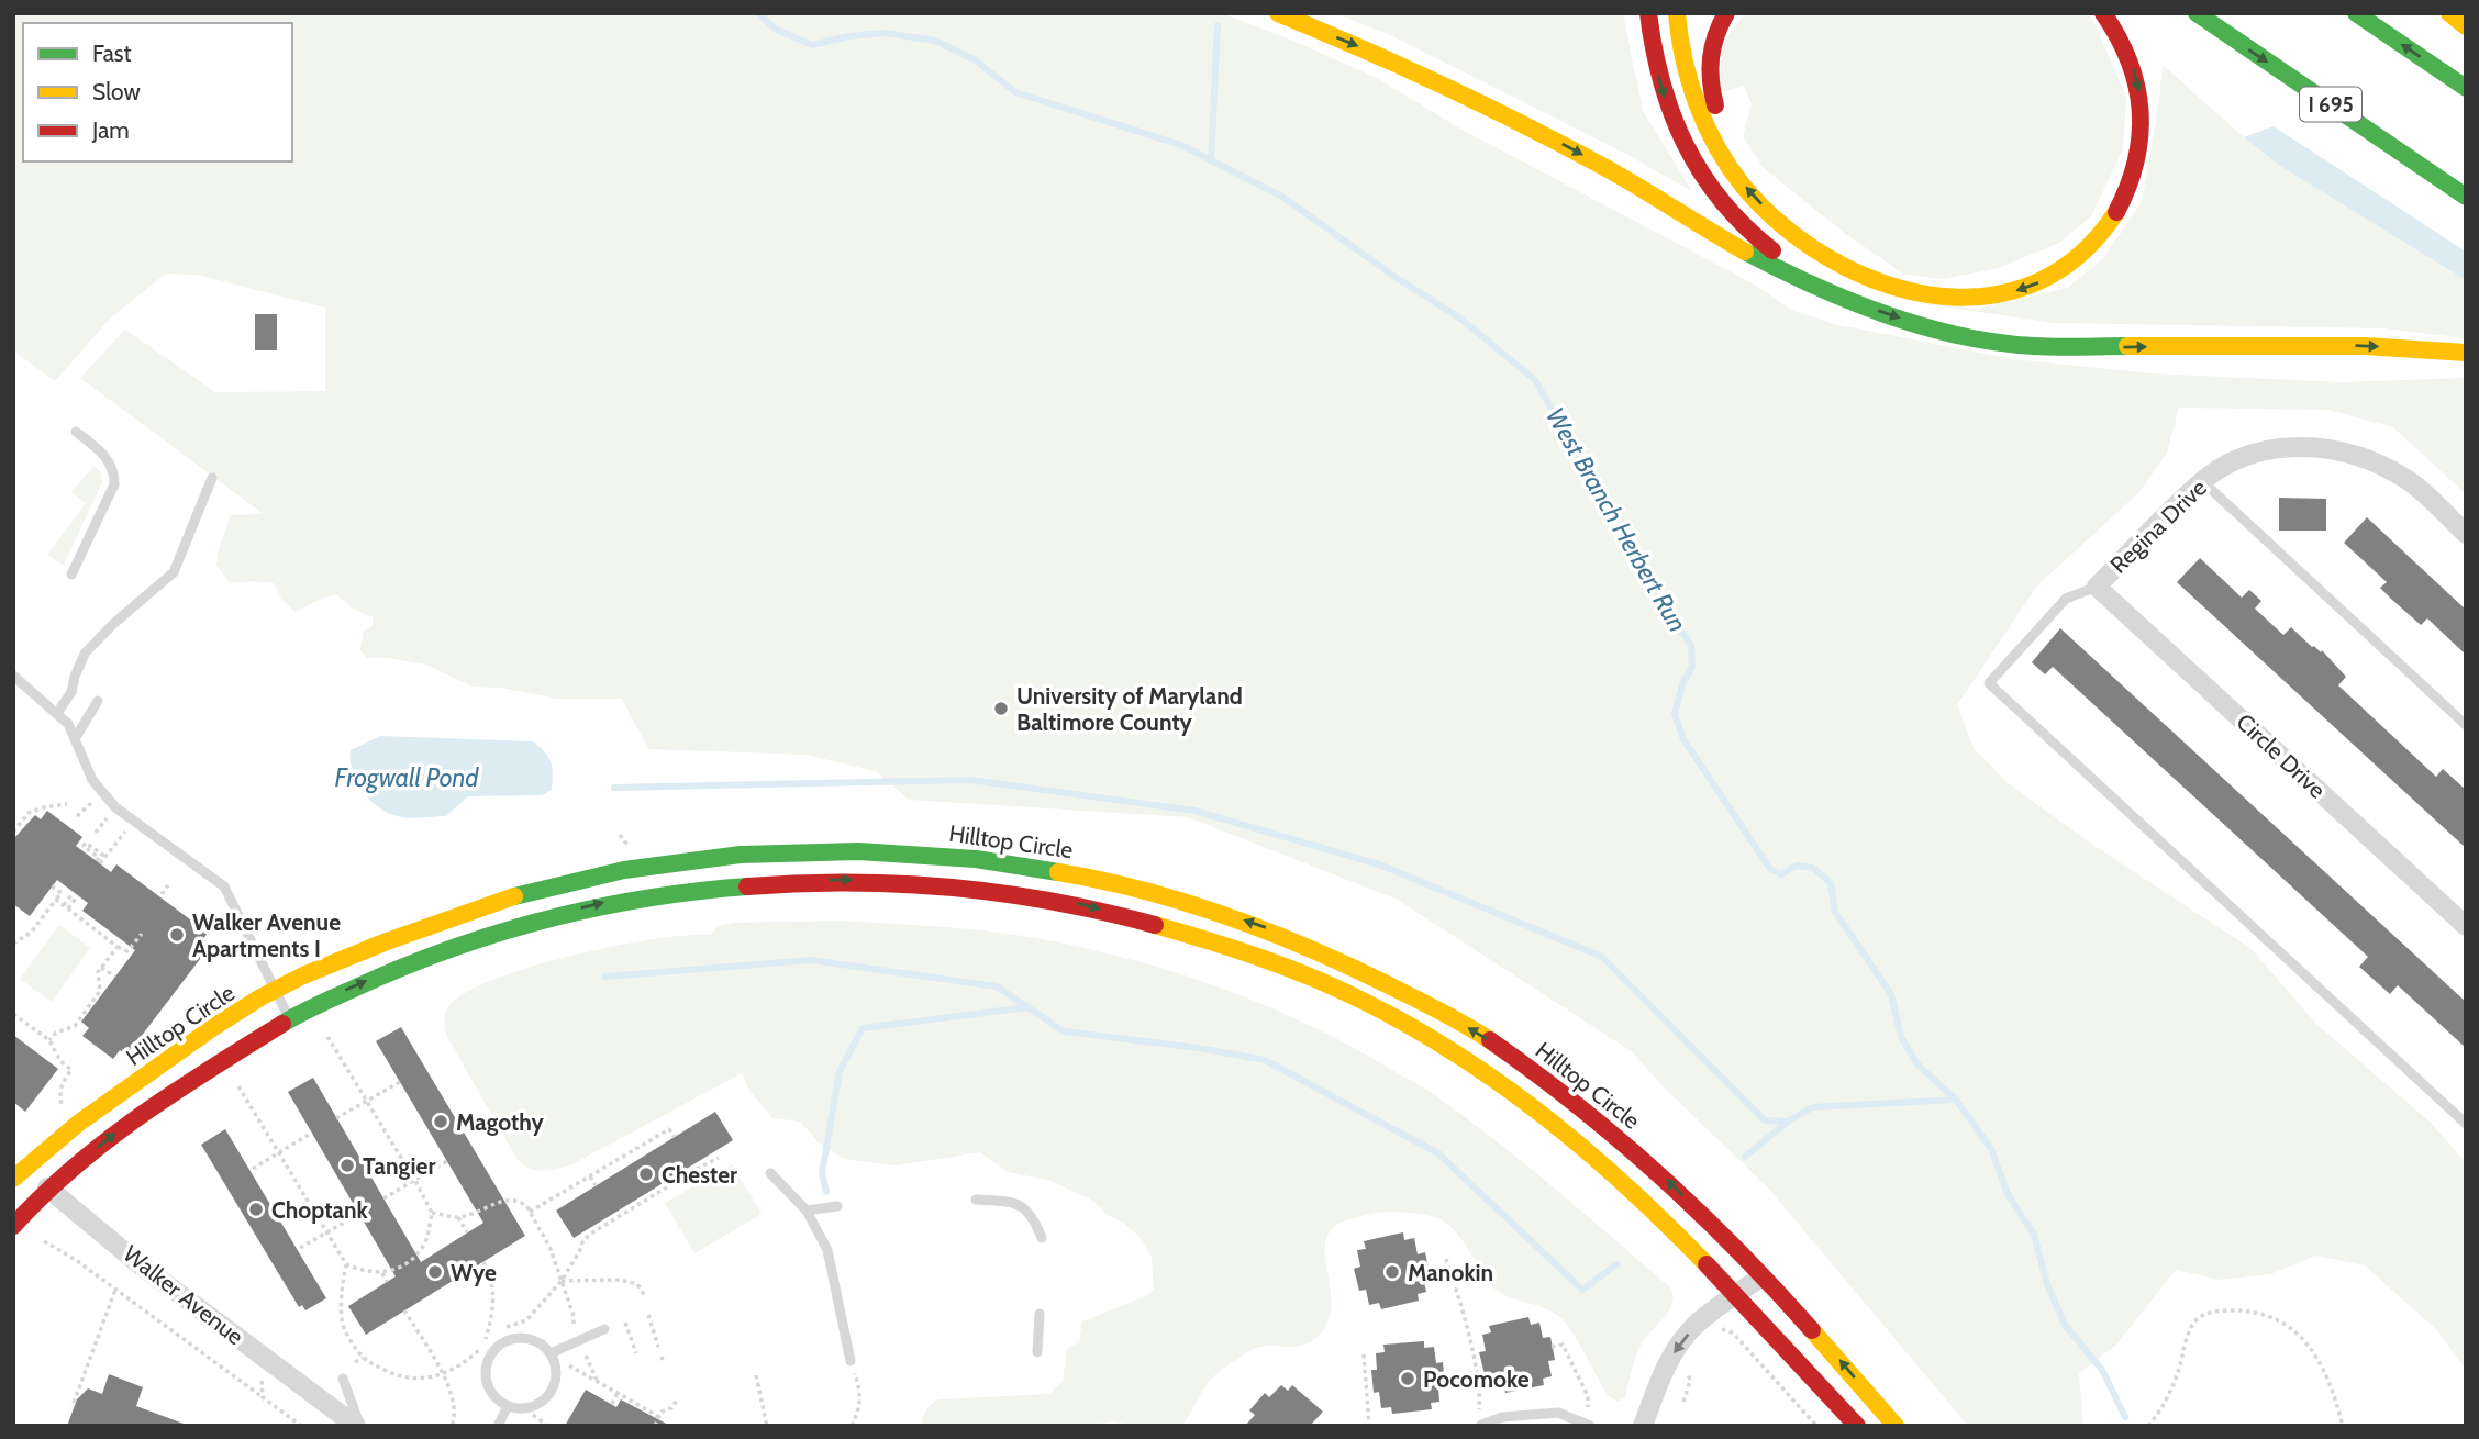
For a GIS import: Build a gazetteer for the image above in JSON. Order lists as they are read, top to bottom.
{
  "streets": {
    "main road": ["I 695", "Hilltop Circle", "Walker Avenue"],
    "street": ["Regina Drive", "Circle Drive"]
  },
  "crossings": [
    ["Regina Drive", "Circle Drive"],
    ["Hilltop Circle", "Walker Avenue"]
  ],
  "water": ["West Branch Herbert Run", "Frogwall Pond"],
  "places": [
    "University of Maryland Baltimore County",
    "Walker Avenue Apartments I",
    "Magothy",
    "Tangier",
    "Chester",
    "Choptank",
    "Wye",
    "Manokin",
    "Pocomoke"
  ],
  "legend": ["Fast", "Slow", "Jam"]
}
